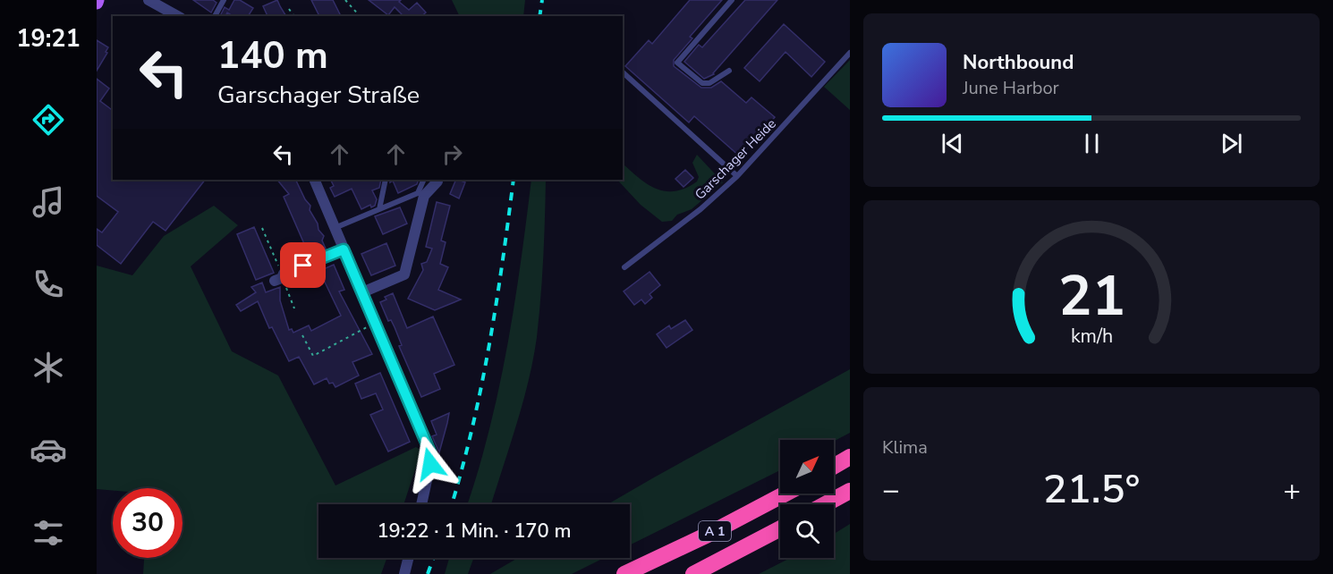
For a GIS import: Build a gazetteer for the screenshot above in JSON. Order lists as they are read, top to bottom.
{
  "streets": {
    "highway": ["A 1"],
    "lane": ["Garschager Heide"]
  },
  "north": "top right",
  "page": {
    "tabs": "19:21",
    "turn": ["140 m", "Garschager Straße"],
    "song": ["Northbound", "June Harbor"],
    "tile": "Klima",
    "heat": ["−", "21.5°", "+"],
    "limit": "30",
    "trip": "19:22 · 1 Min. · 170 m",
    "gauge": ["21", "km/h"]
  }
}
